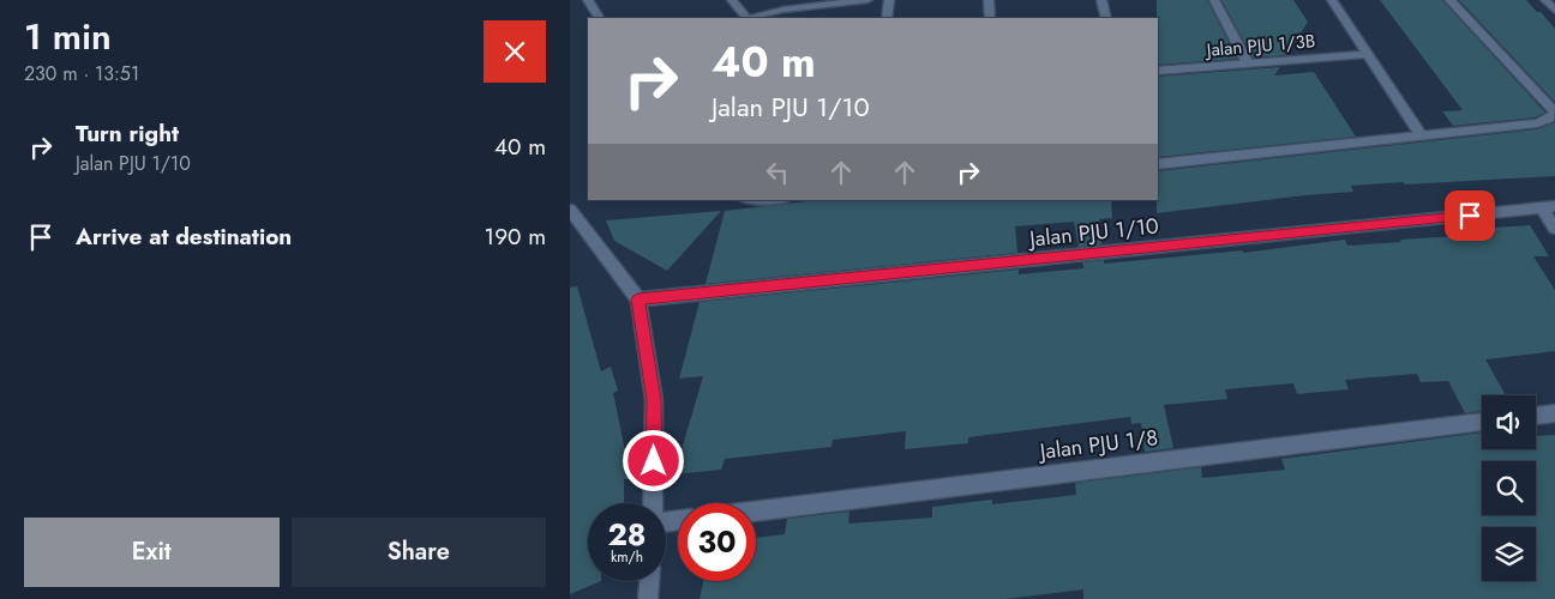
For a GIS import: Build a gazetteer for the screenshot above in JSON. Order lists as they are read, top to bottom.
{
  "streets": {
    "street": ["Jalan PJU 1/3B", "Jalan PJU 1/10", "Jalan PJU 1/8"]
  },
  "page": {
    "heading": ["1 min", "230 m · 13:51"],
    "turn": ["40 m", "Jalan PJU 1/10"],
    "list": [
      {
        "name": "Turn right",
        "note": "Jalan PJU 1/10",
        "value": "40 m"
      },
      {
        "name": "Arrive at destination",
        "value": "190 m"
      }
    ],
    "speed": "28 km/h",
    "limit": "30",
    "buttons": ["Exit", "Share"]
  }
}
